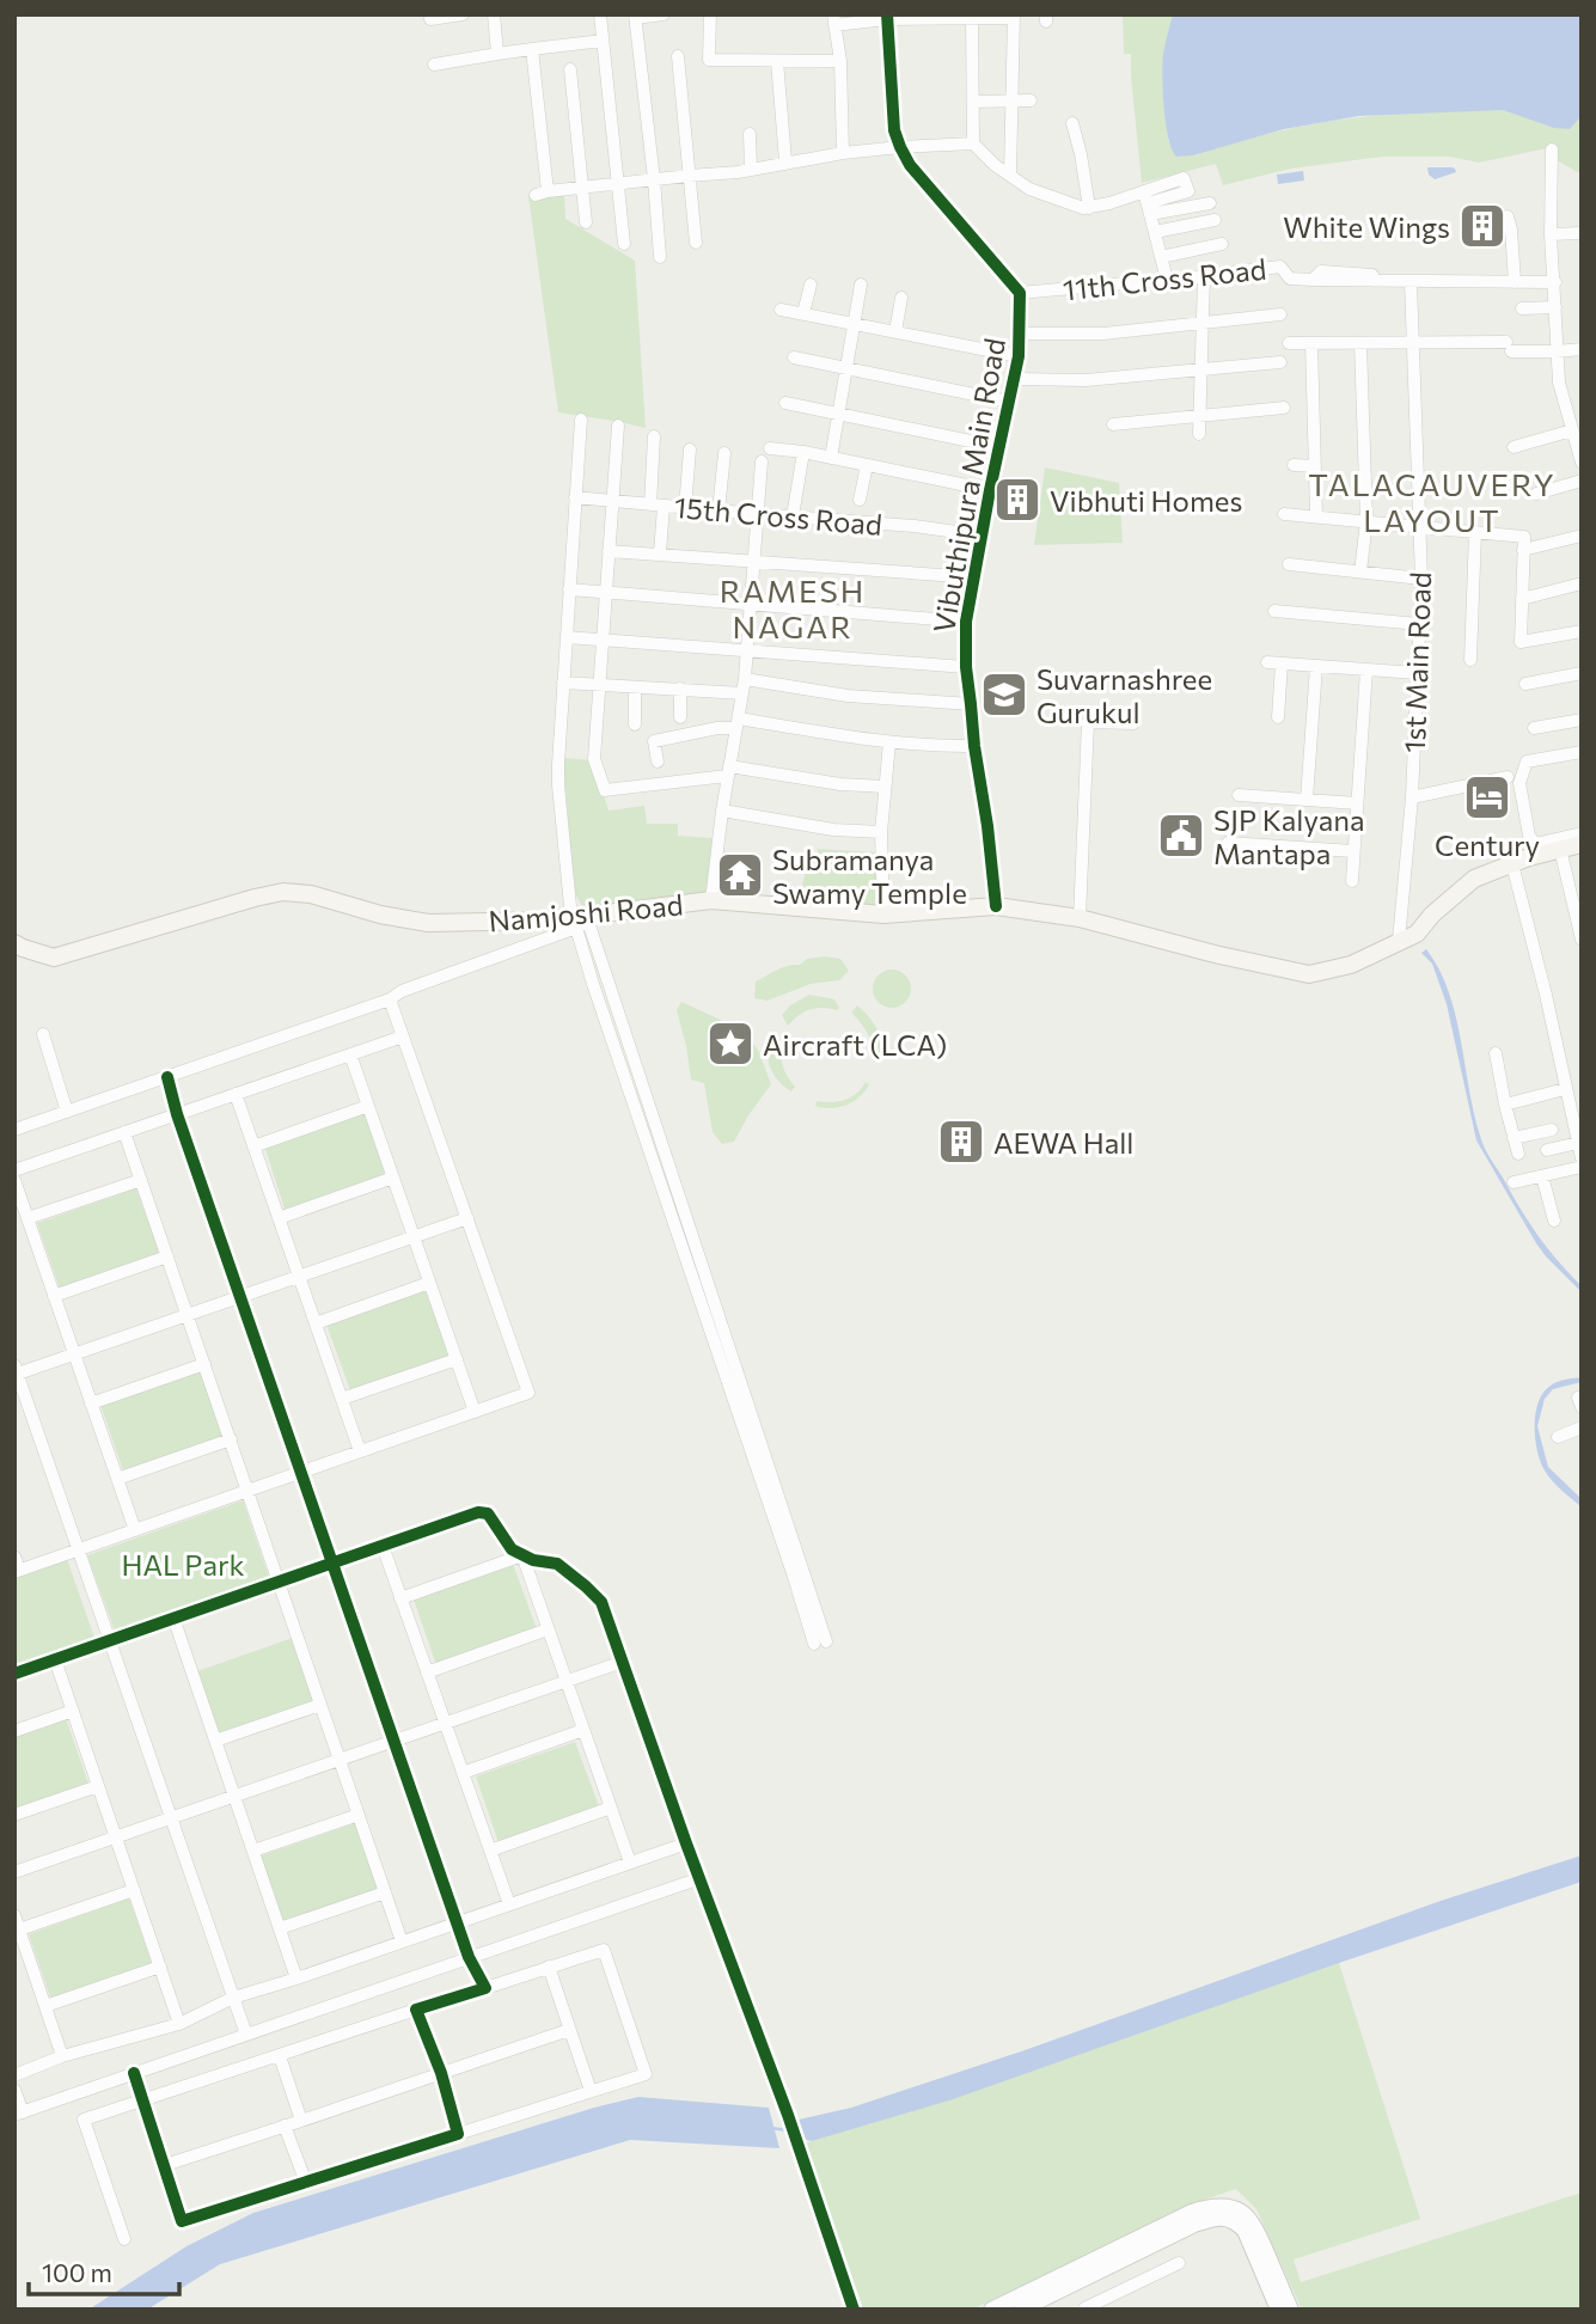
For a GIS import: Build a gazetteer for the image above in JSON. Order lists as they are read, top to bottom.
{
  "streets": {
    "main road": ["Namjoshi Road"],
    "street": [
      "11th Cross Road",
      "Vibuthipura Main Road",
      "15th Cross Road",
      "1st Main Road"
    ]
  },
  "crossings": [
    ["11th Cross Road", "Vibuthipura Main Road"],
    ["11th Cross Road", "1st Main Road"],
    ["Vibuthipura Main Road", "15th Cross Road"],
    ["Vibuthipura Main Road", "Namjoshi Road"],
    ["1st Main Road", "Namjoshi Road"]
  ],
  "districts": ["TALACAUVERY LAYOUT", "RAMESH NAGAR"],
  "parks": ["HAL Park"],
  "places": {
    "building": ["White Wings", "Vibhuti Homes", "AEWA Hall"],
    "school or university": ["Suvarnashree Gurukul"],
    "hotel": ["Century"],
    "public building": ["SJP Kalyana Mantapa"],
    "temple": ["Subramanya Swamy Temple"],
    "place": ["Aircraft (LCA)"]
  },
  "scale_bar": "100 m"
}
